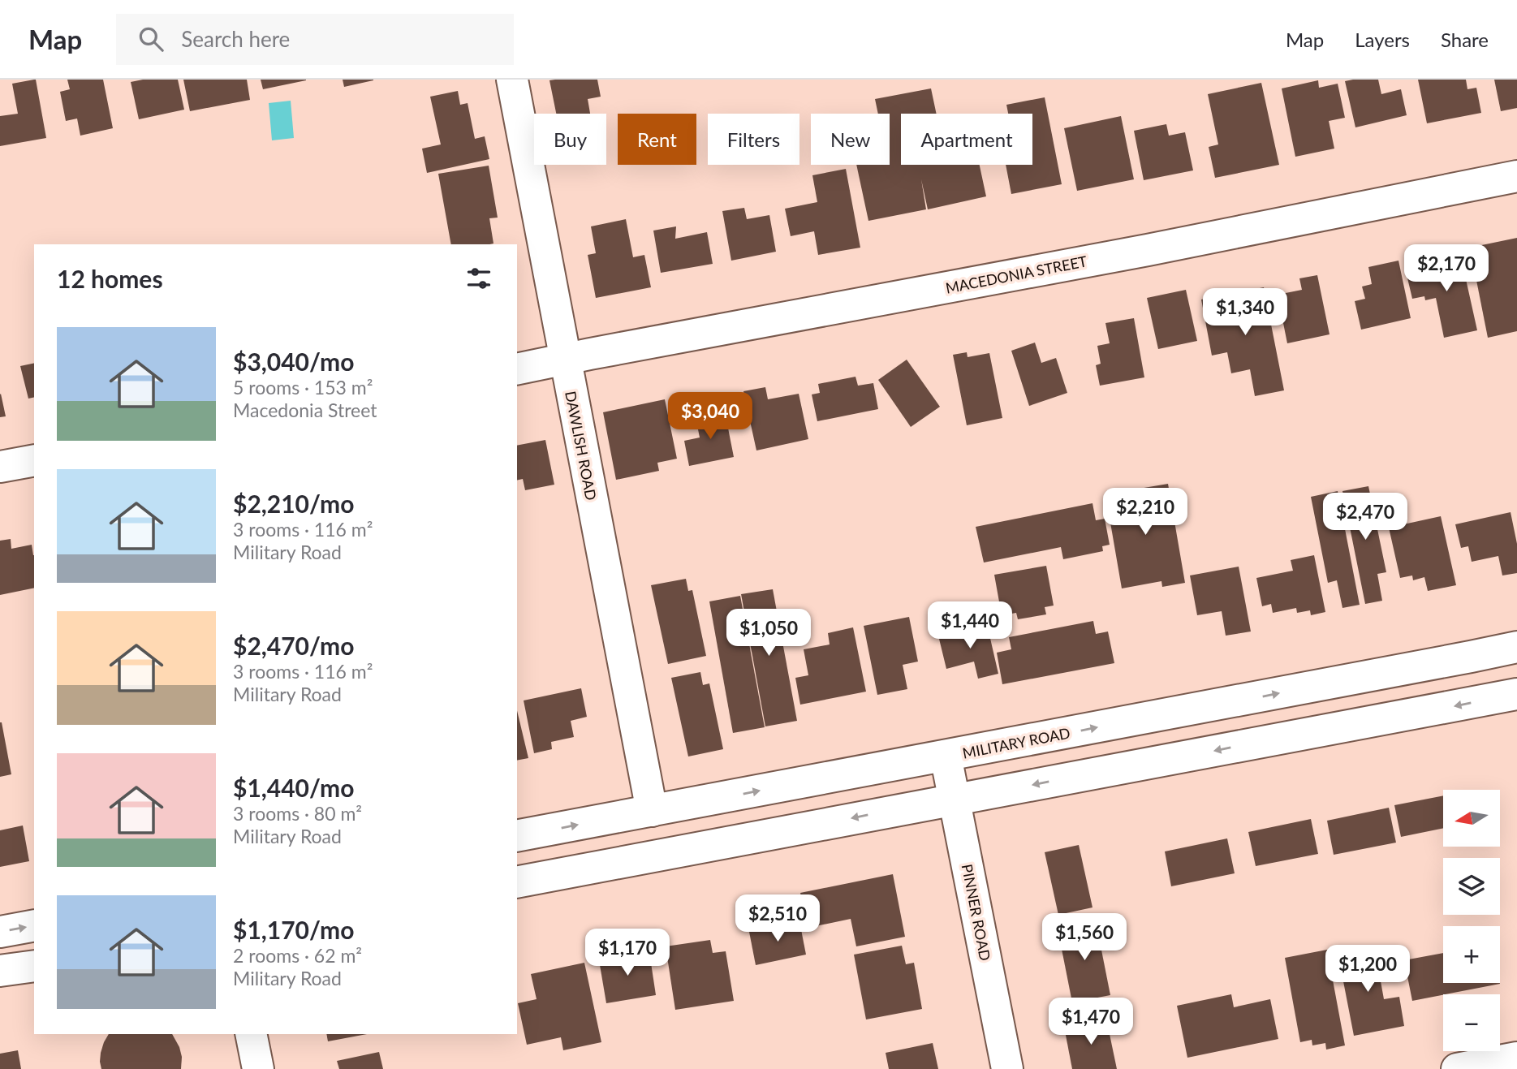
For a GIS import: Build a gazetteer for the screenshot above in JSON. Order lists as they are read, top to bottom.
{
  "streets": {
    "street": [
      "MACEDONIA STREET",
      "DAWLISH ROAD",
      "MILITARY ROAD",
      "PINNER ROAD"
    ]
  },
  "crossings": [
    ["MACEDONIA STREET", "DAWLISH ROAD"],
    ["DAWLISH ROAD", "MILITARY ROAD"],
    ["MILITARY ROAD", "PINNER ROAD"]
  ],
  "north": "left",
  "page": {
    "header": "Map",
    "search": "Search here",
    "nav": ["Map", "Layers", "Share"],
    "chip": [
      "Buy",
      "Rent",
      "Filters",
      "New",
      "Apartment"
    ],
    "price": [
      "$2,170",
      "$1,340",
      "$3,040",
      "$2,210",
      "$2,470",
      "$1,440",
      "$1,050",
      "$2,510",
      "$1,560",
      "$1,170",
      "$1,200",
      "$1,470"
    ],
    "heading": "12 homes",
    "list": [
      {
        "name": "$3,040/mo",
        "note": "5 rooms · 153 m² · Macedonia Street"
      },
      {
        "name": "$2,210/mo",
        "note": "3 rooms · 116 m² · Military Road"
      },
      {
        "name": "$2,470/mo",
        "note": "3 rooms · 116 m² · Military Road"
      },
      {
        "name": "$1,440/mo",
        "note": "3 rooms · 80 m² · Military Road"
      },
      {
        "name": "$1,170/mo",
        "note": "2 rooms · 62 m² · Military Road"
      }
    ],
    "map_buttons": ["+", "−"]
  }
}
